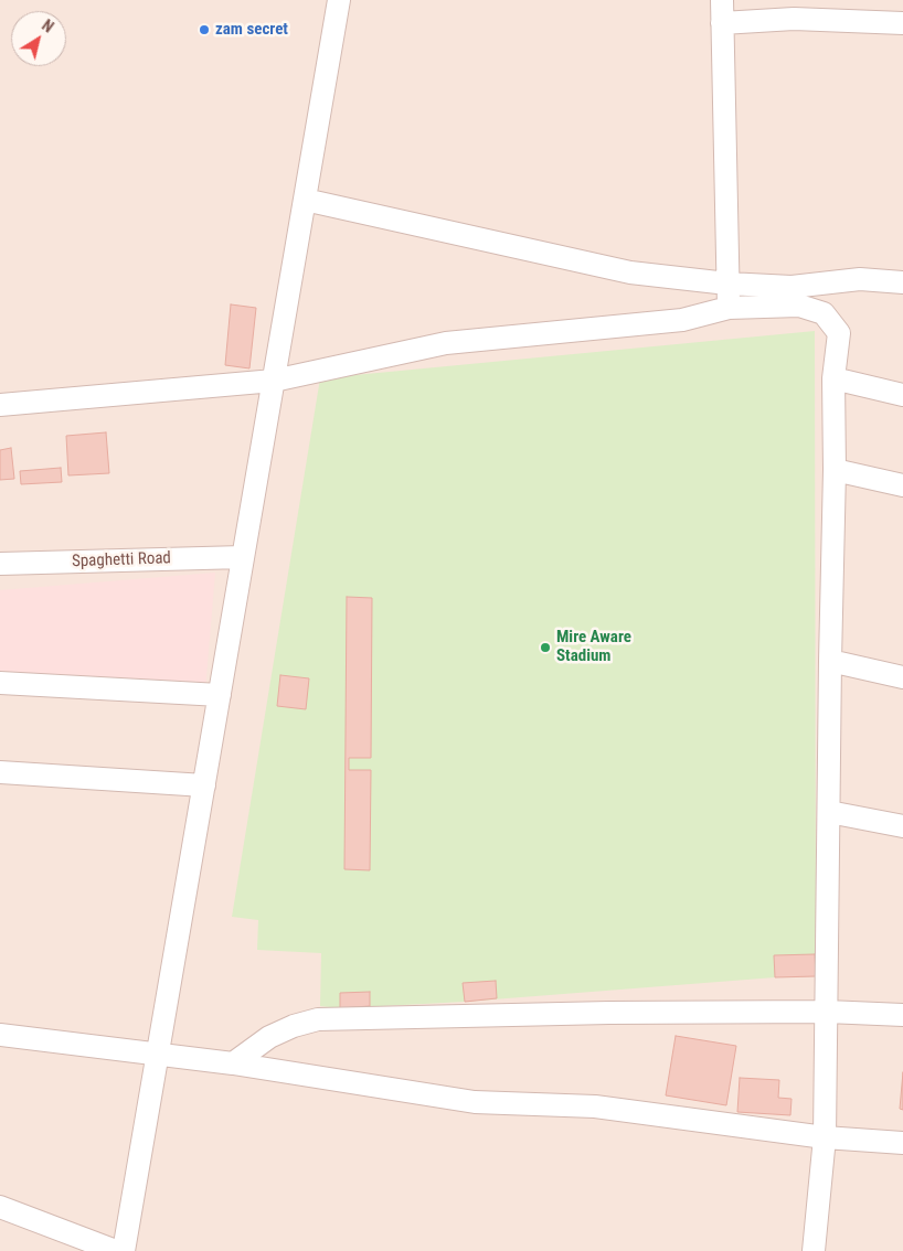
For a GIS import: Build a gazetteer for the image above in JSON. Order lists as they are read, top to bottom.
{
  "streets": {
    "street": ["Spaghetti Road"]
  },
  "places": ["zam secret", "Mire Aware Stadium"],
  "north": "top right"
}
